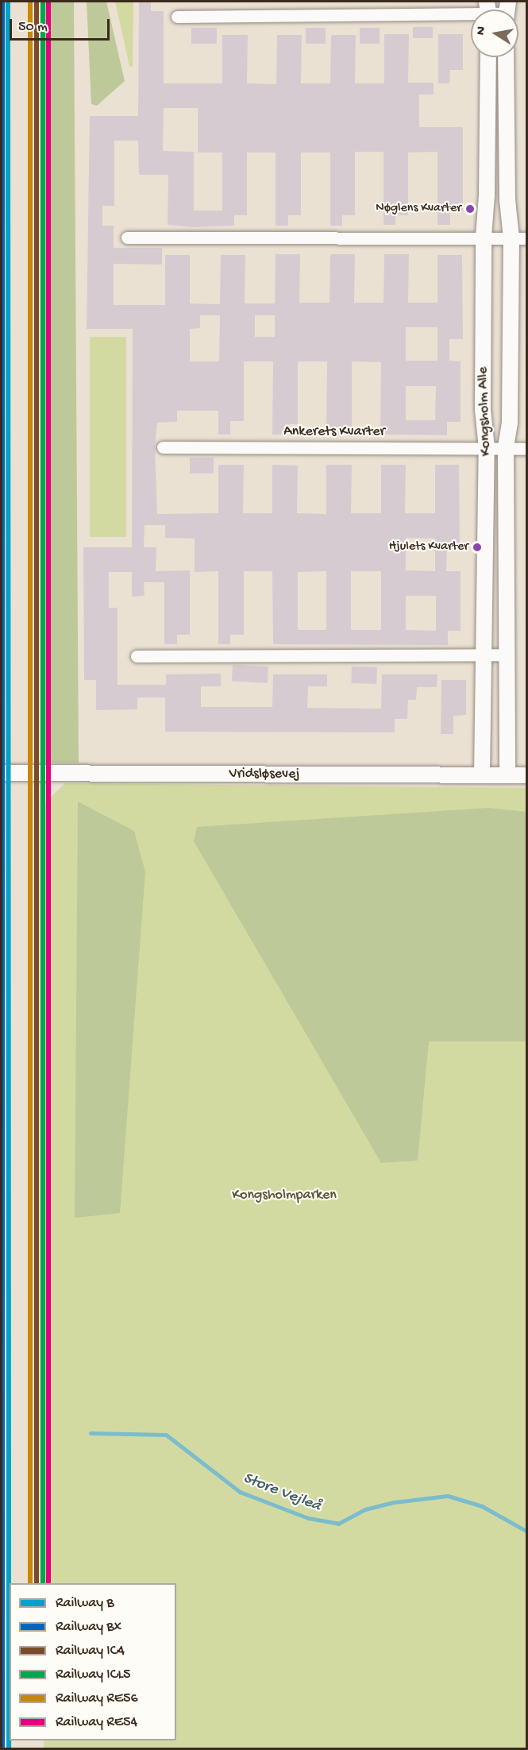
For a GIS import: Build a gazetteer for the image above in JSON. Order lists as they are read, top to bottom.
{
  "streets": {
    "street": ["Kongsholm Alle", "Ankerets Kvarter", "Vridsløsevej"]
  },
  "crossings": [
    ["Kongsholm Alle", "Ankerets Kvarter"],
    ["Kongsholm Alle", "Vridsløsevej"]
  ],
  "water": ["Store Vejleå"],
  "parks": ["Kongsholmparken"],
  "places": ["Nøglens Kvarter", "Hjulets Kvarter"],
  "lines": [
    "rail line B",
    "rail line Bx",
    "rail line IC4",
    "rail line ICL5",
    "rail line RE56",
    "rail line RE54"
  ],
  "legend": [
    "Railway B",
    "Railway Bx",
    "Railway IC4",
    "Railway ICL5",
    "Railway RE56",
    "Railway RE54"
  ],
  "scale_bar": "50 m",
  "north": "left"
}
